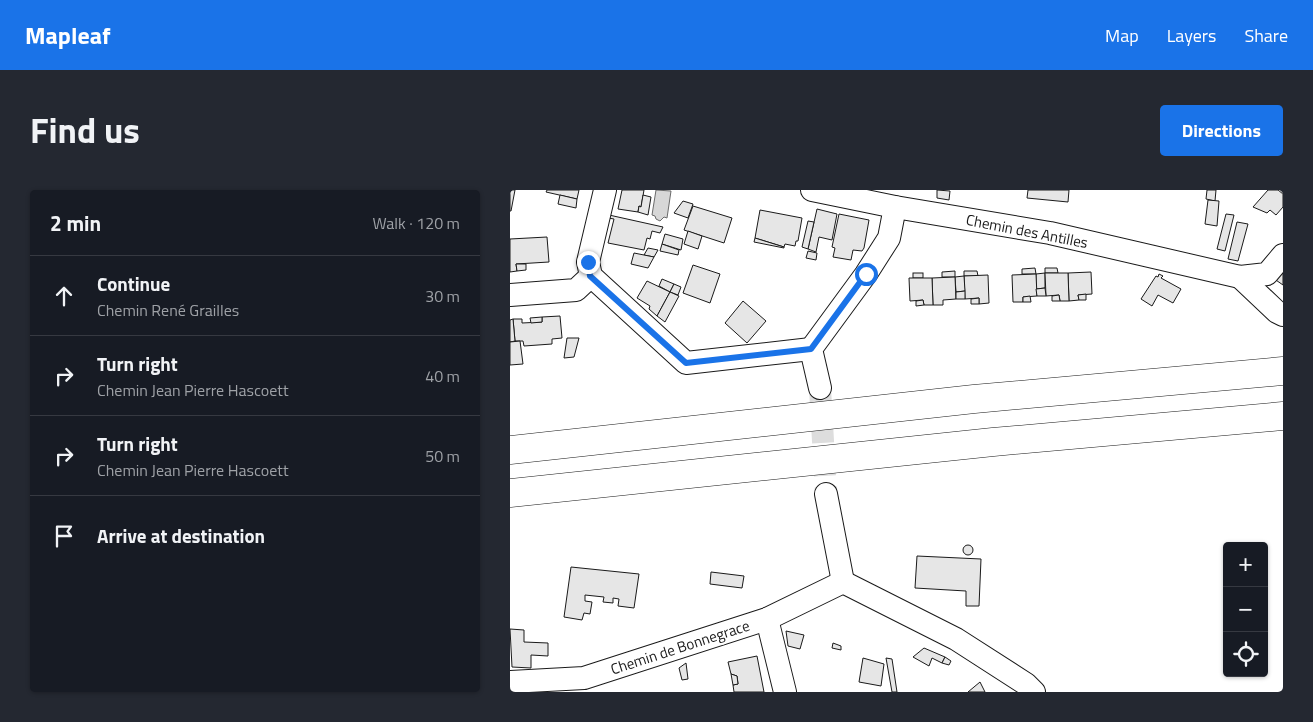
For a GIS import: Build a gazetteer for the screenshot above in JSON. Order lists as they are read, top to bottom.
{
  "streets": {
    "street": ["Chemin des Antilles", "Chemin de Bonnegrace"]
  },
  "page": {
    "header": "Mapleaf",
    "nav": ["Map", "Layers", "Share"],
    "title": "Find us",
    "buttons": "Directions",
    "heading": ["2 min", "Walk · 120 m"],
    "list": [
      ["Continue", "Chemin René Grailles", "30 m"],
      ["Turn right", "Chemin Jean Pierre Hascoett", "40 m"],
      ["Turn right", "Chemin Jean Pierre Hascoett", "50 m"],
      "Arrive at destination"
    ],
    "map_buttons": ["+", "−"]
  }
}
